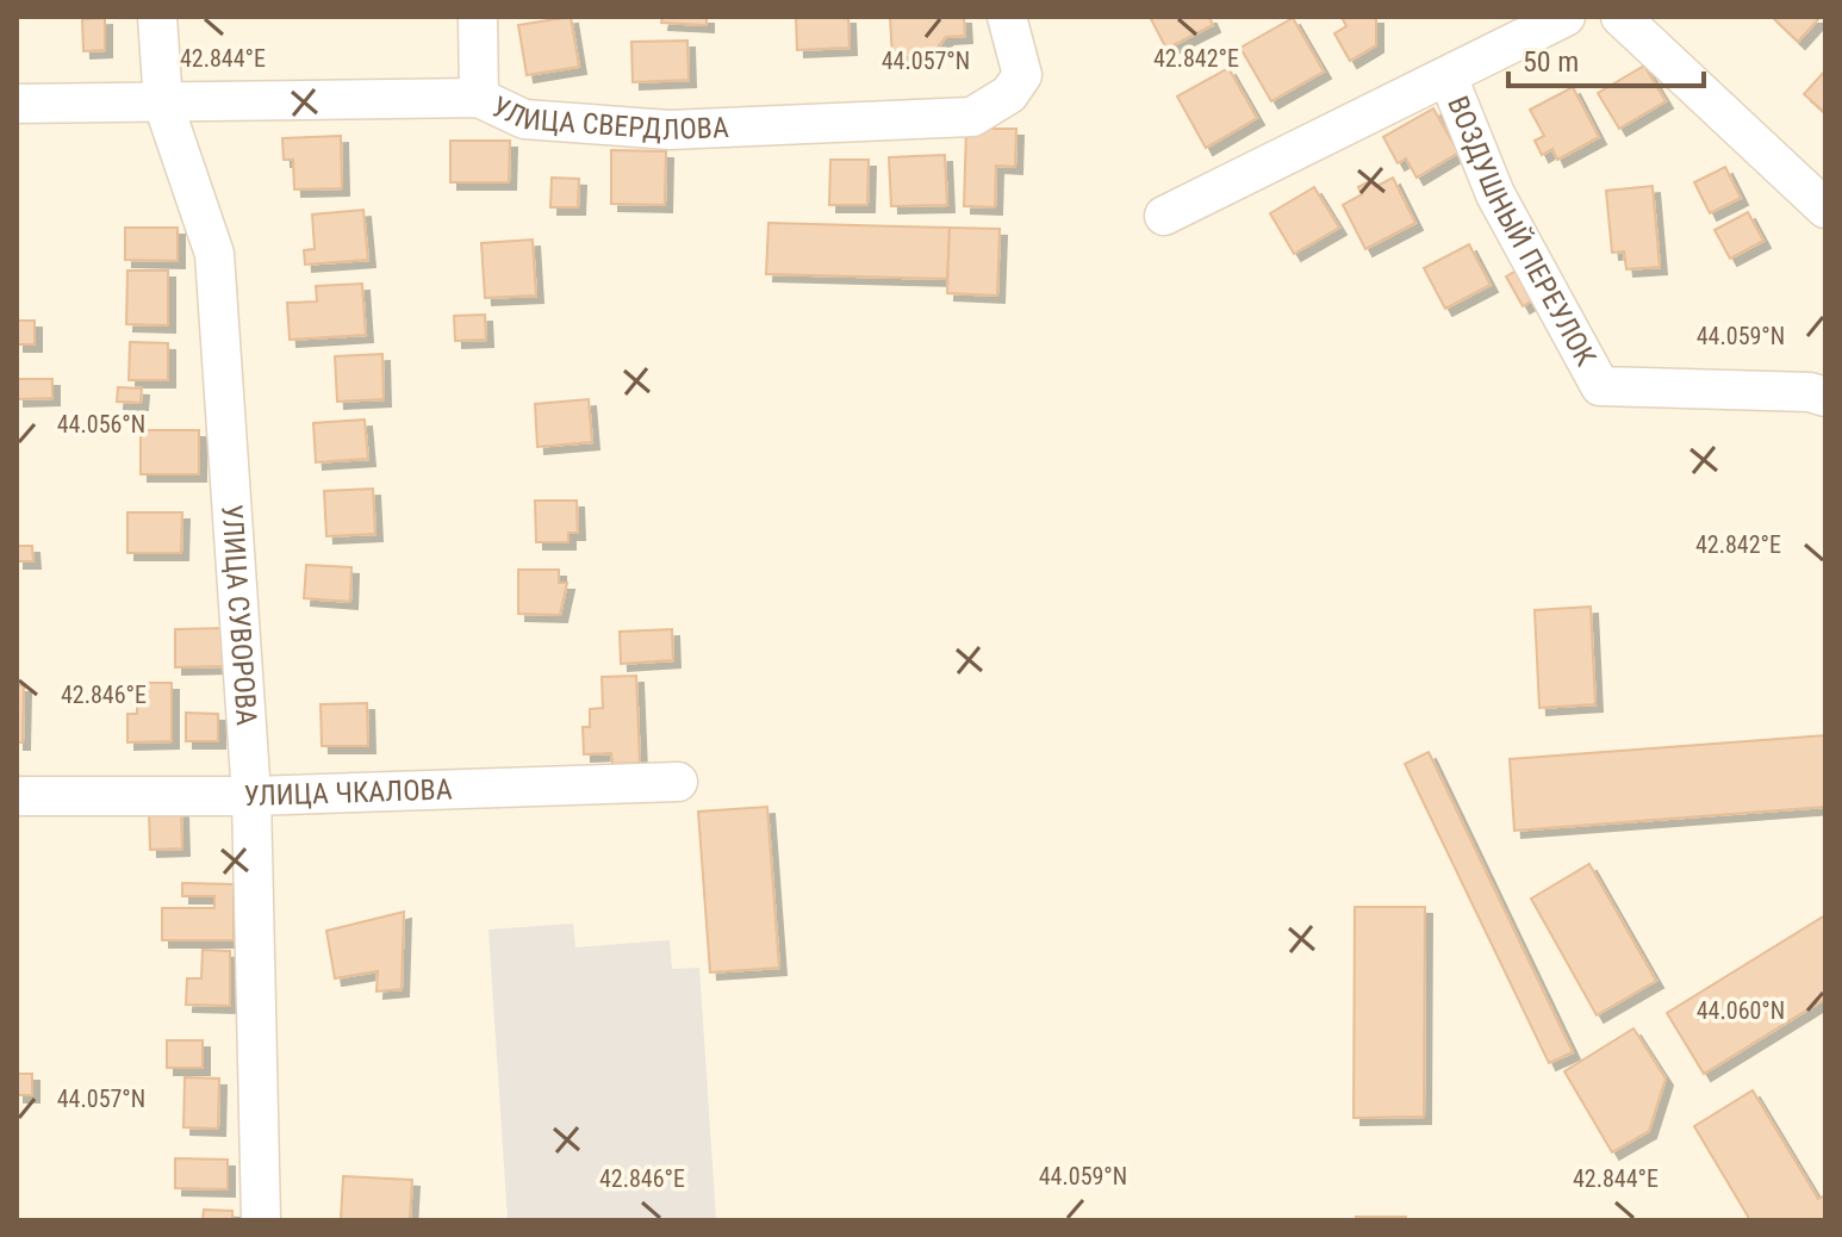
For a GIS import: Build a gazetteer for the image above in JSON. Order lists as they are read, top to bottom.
{
  "streets": {
    "street": [
      "УЛИЦА СВЕРДЛОВА",
      "ВОЗДУШНЫЙ ПЕРЕУЛОК",
      "УЛИЦА СУВОРОВА",
      "УЛИЦА ЧКАЛОВА"
    ]
  },
  "crossings": [
    ["УЛИЦА СВЕРДЛОВА", "УЛИЦА СУВОРОВА"],
    ["УЛИЦА СУВОРОВА", "УЛИЦА ЧКАЛОВА"]
  ],
  "scale_bar": "50 m",
  "coordinates": [
    "42.844°E",
    "42.842°E",
    "44.057°N",
    "44.059°N",
    "44.056°N",
    "42.846°E",
    "44.060°N"
  ]
}
